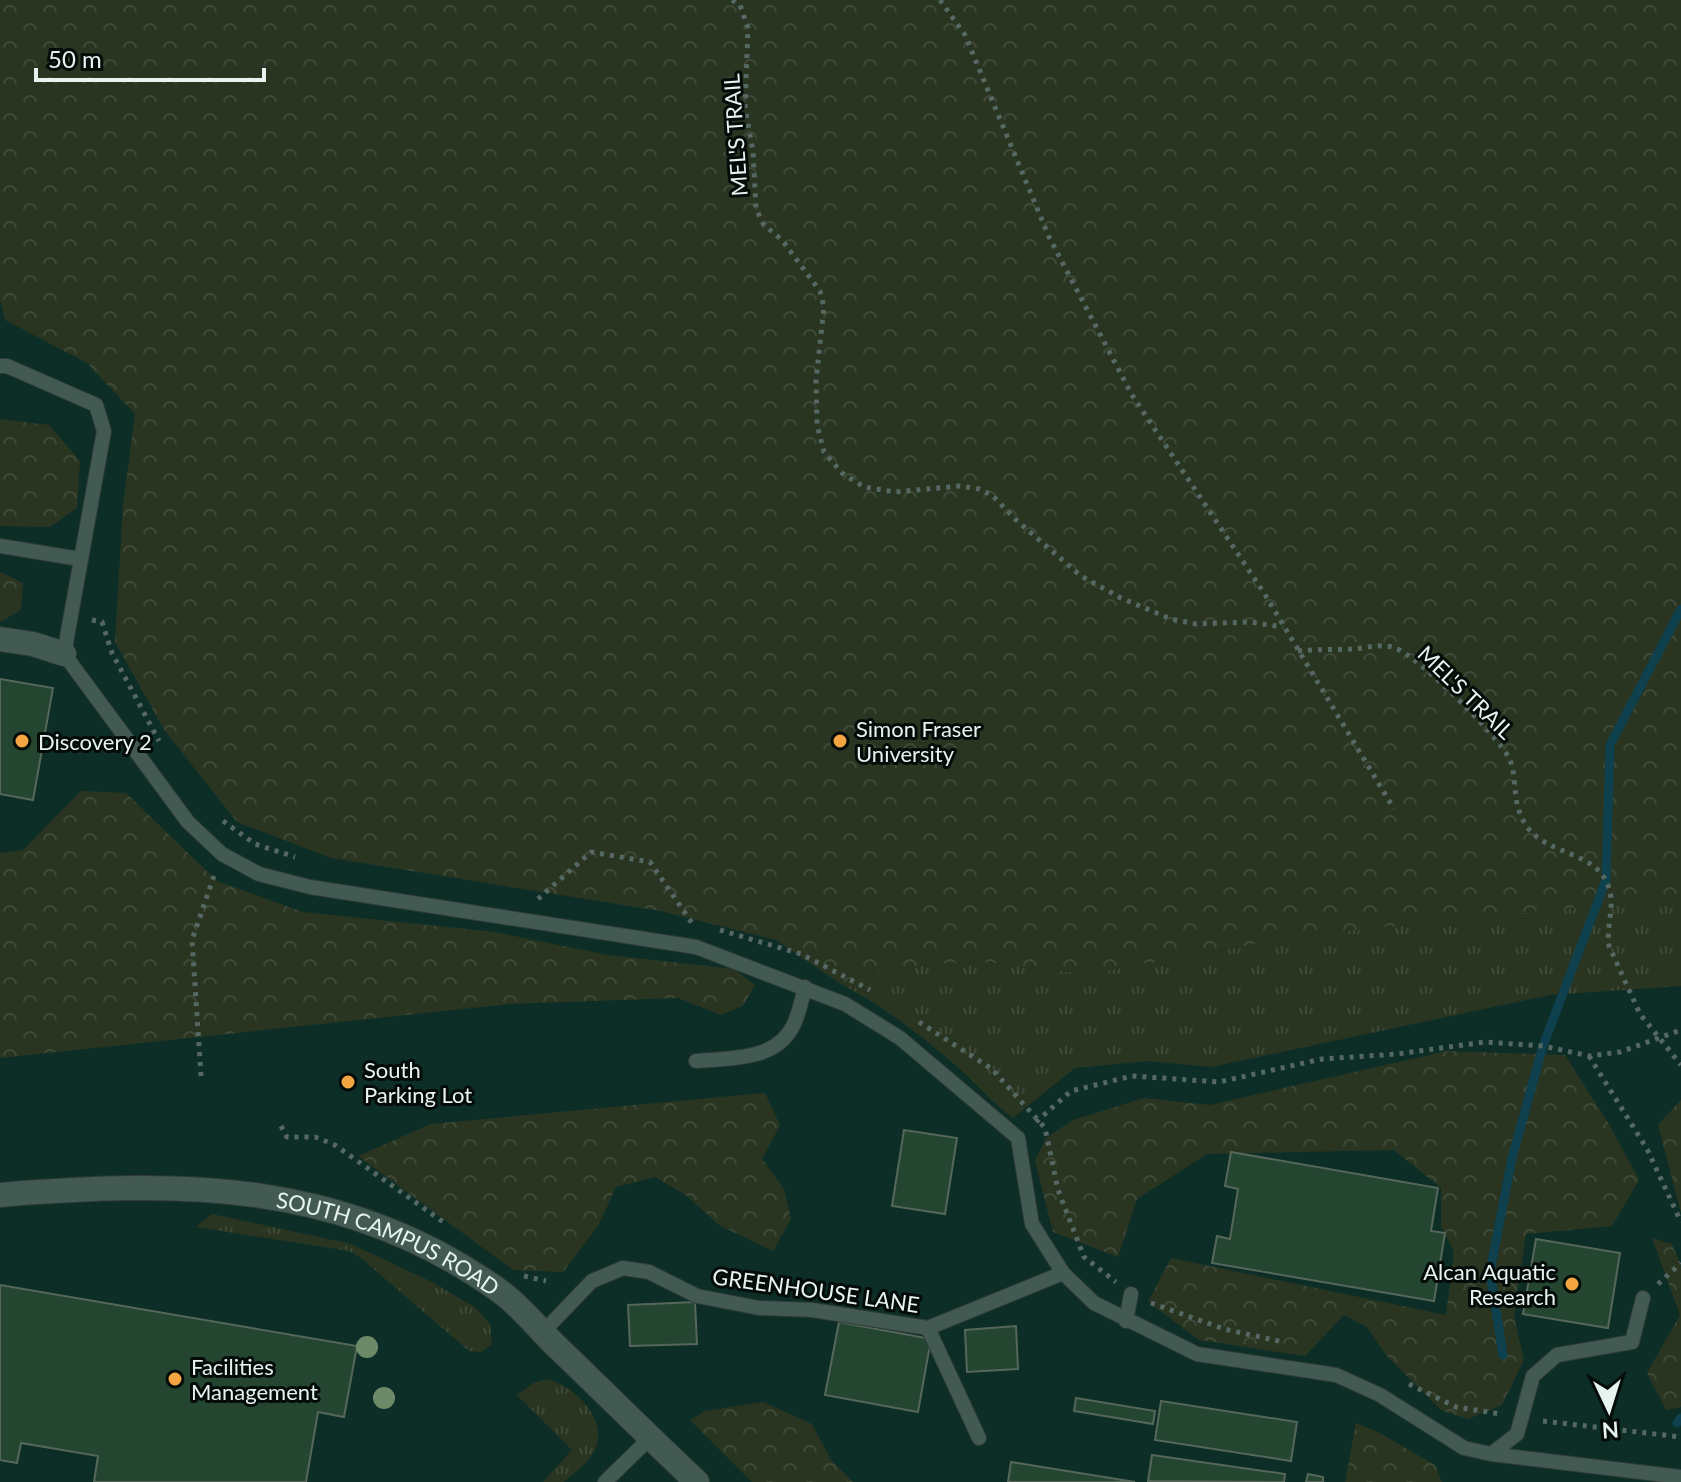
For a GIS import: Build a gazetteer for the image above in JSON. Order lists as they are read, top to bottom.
{
  "streets": {
    "street": ["SOUTH CAMPUS ROAD"],
    "lane": ["GREENHOUSE LANE"],
    "path": ["MEL'S TRAIL"]
  },
  "crossings": [
    ["SOUTH CAMPUS ROAD", "GREENHOUSE LANE"]
  ],
  "places": [
    "Discovery 2",
    "Simon Fraser University",
    "South Parking Lot",
    "Alcan Aquatic Research",
    "Facilities Management"
  ],
  "scale_bar": "50 m",
  "north": "bottom"
}
